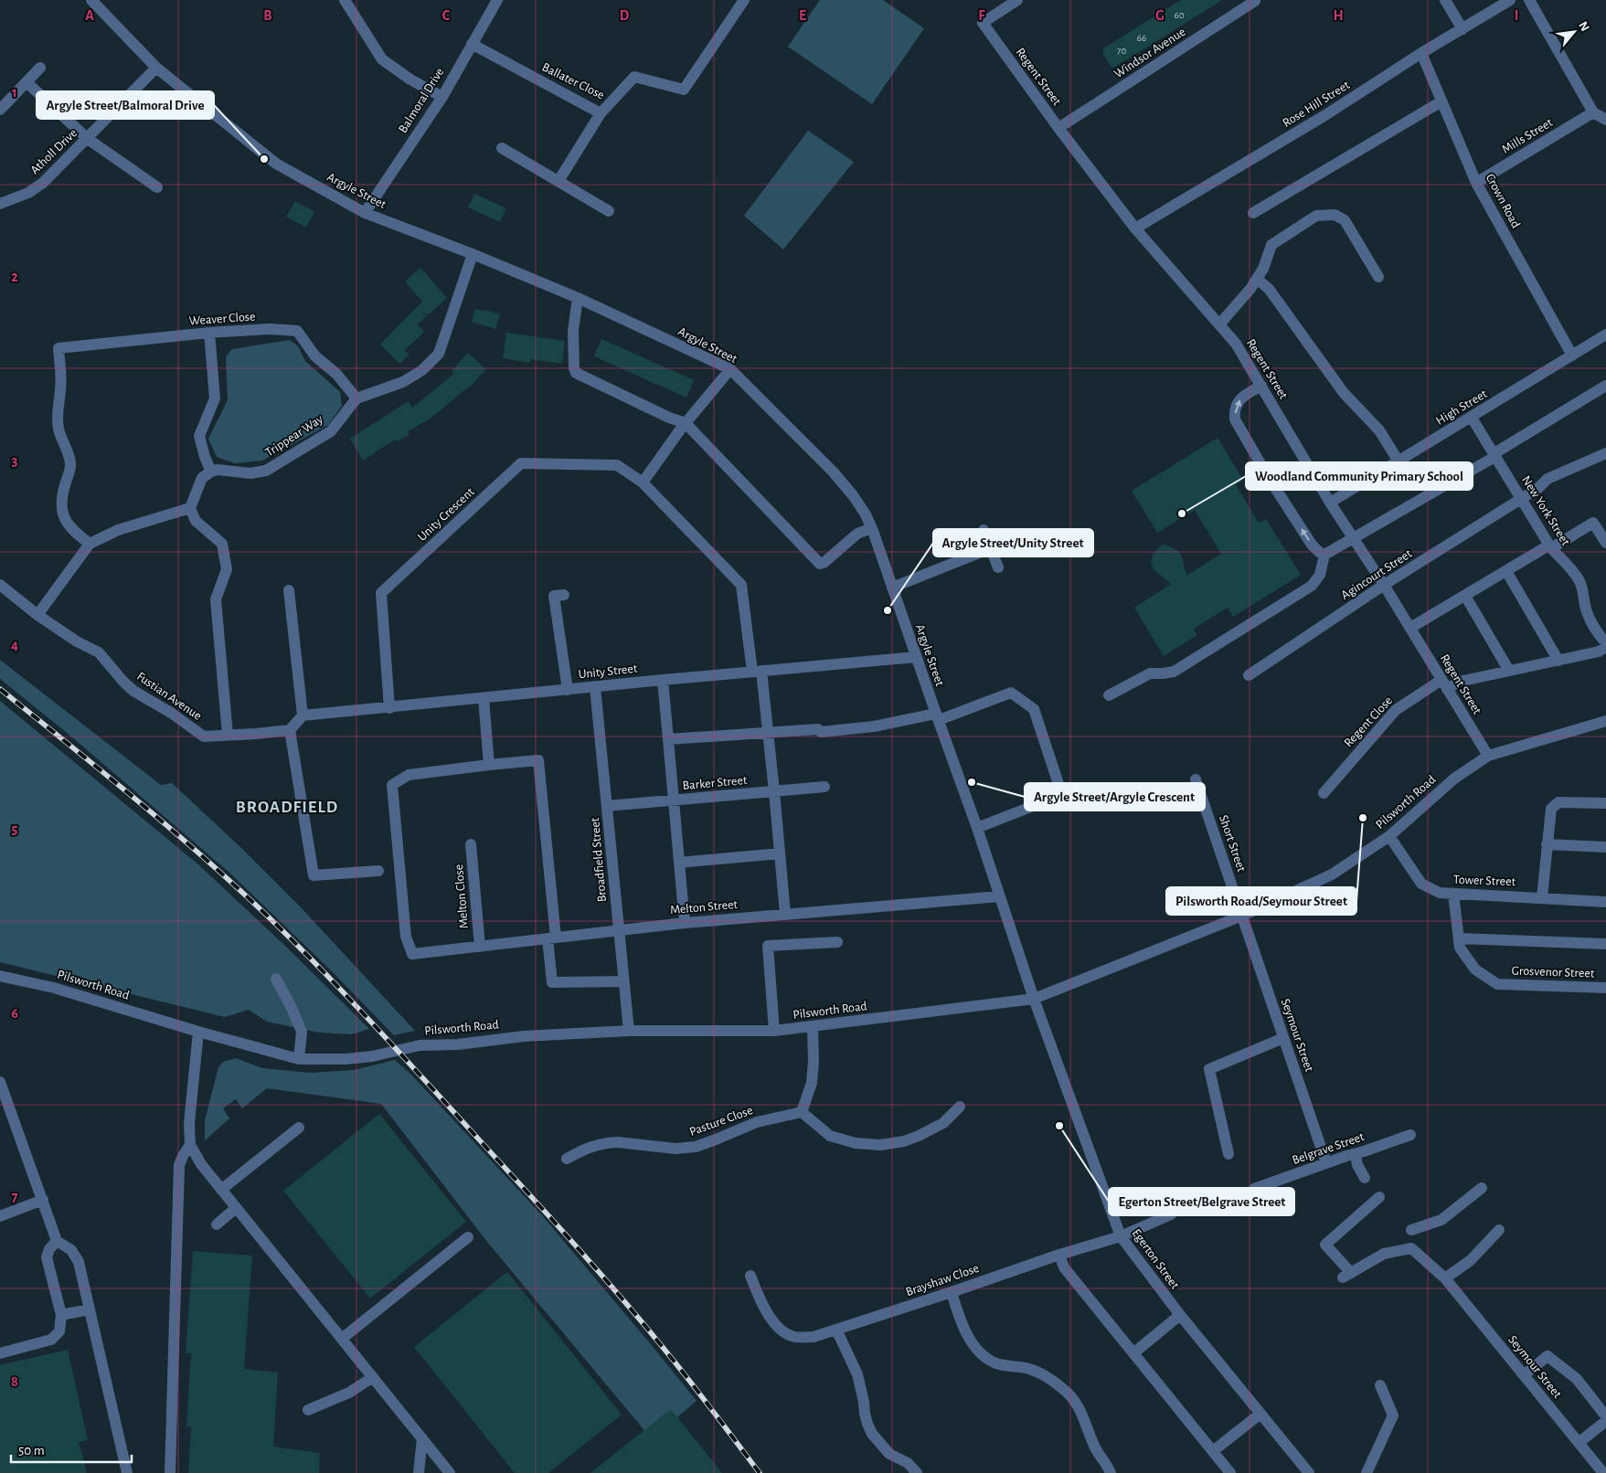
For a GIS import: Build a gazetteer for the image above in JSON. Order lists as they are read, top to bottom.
{
  "streets": {
    "street": [
      "Windsor Avenue",
      "Regent Street",
      "Ballater Close",
      "Balmoral Drive",
      "Rose Hill Street",
      "Mills Street",
      "Atholl Drive",
      "Argyle Street",
      "Crown Road",
      "Weaver Close",
      "High Street",
      "Trippear Way",
      "New York Street",
      "Unity Crescent",
      "Agincourt Street",
      "Unity Street",
      "Fustian Avenue",
      "Regent Close",
      "Barker Street",
      "Pilsworth Road",
      "Short Street",
      "Broadfield Street",
      "Tower Street",
      "Melton Close",
      "Melton Street",
      "Grosvenor Street",
      "Seymour Street",
      "Pasture Close",
      "Belgrave Street",
      "Egerton Street",
      "Brayshaw Close"
    ]
  },
  "crossings": [
    ["Windsor Avenue", "Regent Street"],
    ["Regent Street", "Rose Hill Street"],
    ["Regent Street", "High Street"],
    ["Regent Street", "Agincourt Street"],
    ["Regent Street", "Regent Close"],
    ["Regent Street", "Pilsworth Road"],
    ["Ballater Close", "Balmoral Drive"],
    ["Balmoral Drive", "Argyle Street"],
    ["Rose Hill Street", "Crown Road"],
    ["Mills Street", "Crown Road"],
    ["Atholl Drive", "Argyle Street"],
    ["Argyle Street", "Unity Street"],
    ["Argyle Street", "Pilsworth Road"],
    ["Argyle Street", "Melton Street"],
    ["Argyle Street", "Egerton Street"],
    ["Crown Road", "High Street"],
    ["Weaver Close", "Trippear Way"],
    ["High Street", "New York Street"],
    ["New York Street", "Agincourt Street"],
    ["Unity Crescent", "Unity Street"],
    ["Unity Crescent", "Barker Street"],
    ["Unity Crescent", "Melton Street"],
    ["Unity Street", "Broadfield Street"],
    ["Barker Street", "Broadfield Street"],
    ["Pilsworth Road", "Short Street"],
    ["Pilsworth Road", "Broadfield Street"],
    ["Pilsworth Road", "Tower Street"],
    ["Pilsworth Road", "Seymour Street"],
    ["Pilsworth Road", "Egerton Street"],
    ["Short Street", "Seymour Street"],
    ["Broadfield Street", "Melton Street"],
    ["Tower Street", "Grosvenor Street"],
    ["Melton Close", "Melton Street"],
    ["Seymour Street", "Belgrave Street"],
    ["Egerton Street", "Brayshaw Close"]
  ],
  "districts": ["BROADFIELD"],
  "places": [
    "Argyle Street/Balmoral Drive",
    "Woodland Community Primary School",
    "Argyle Street/Unity Street",
    "Argyle Street/Argyle Crescent",
    "Pilsworth Road/Seymour Street",
    "Egerton Street/Belgrave Street"
  ],
  "house_numbers": ["60", "66", "70"],
  "scale_bar": "50 m",
  "north": "top right",
  "grid": {
    "columns": [
      "A",
      "B",
      "C",
      "D",
      "E",
      "F",
      "G",
      "H",
      "I"
    ],
    "rows": [
      "1",
      "2",
      "3",
      "4",
      "5",
      "6",
      "7",
      "8"
    ]
  }
}
